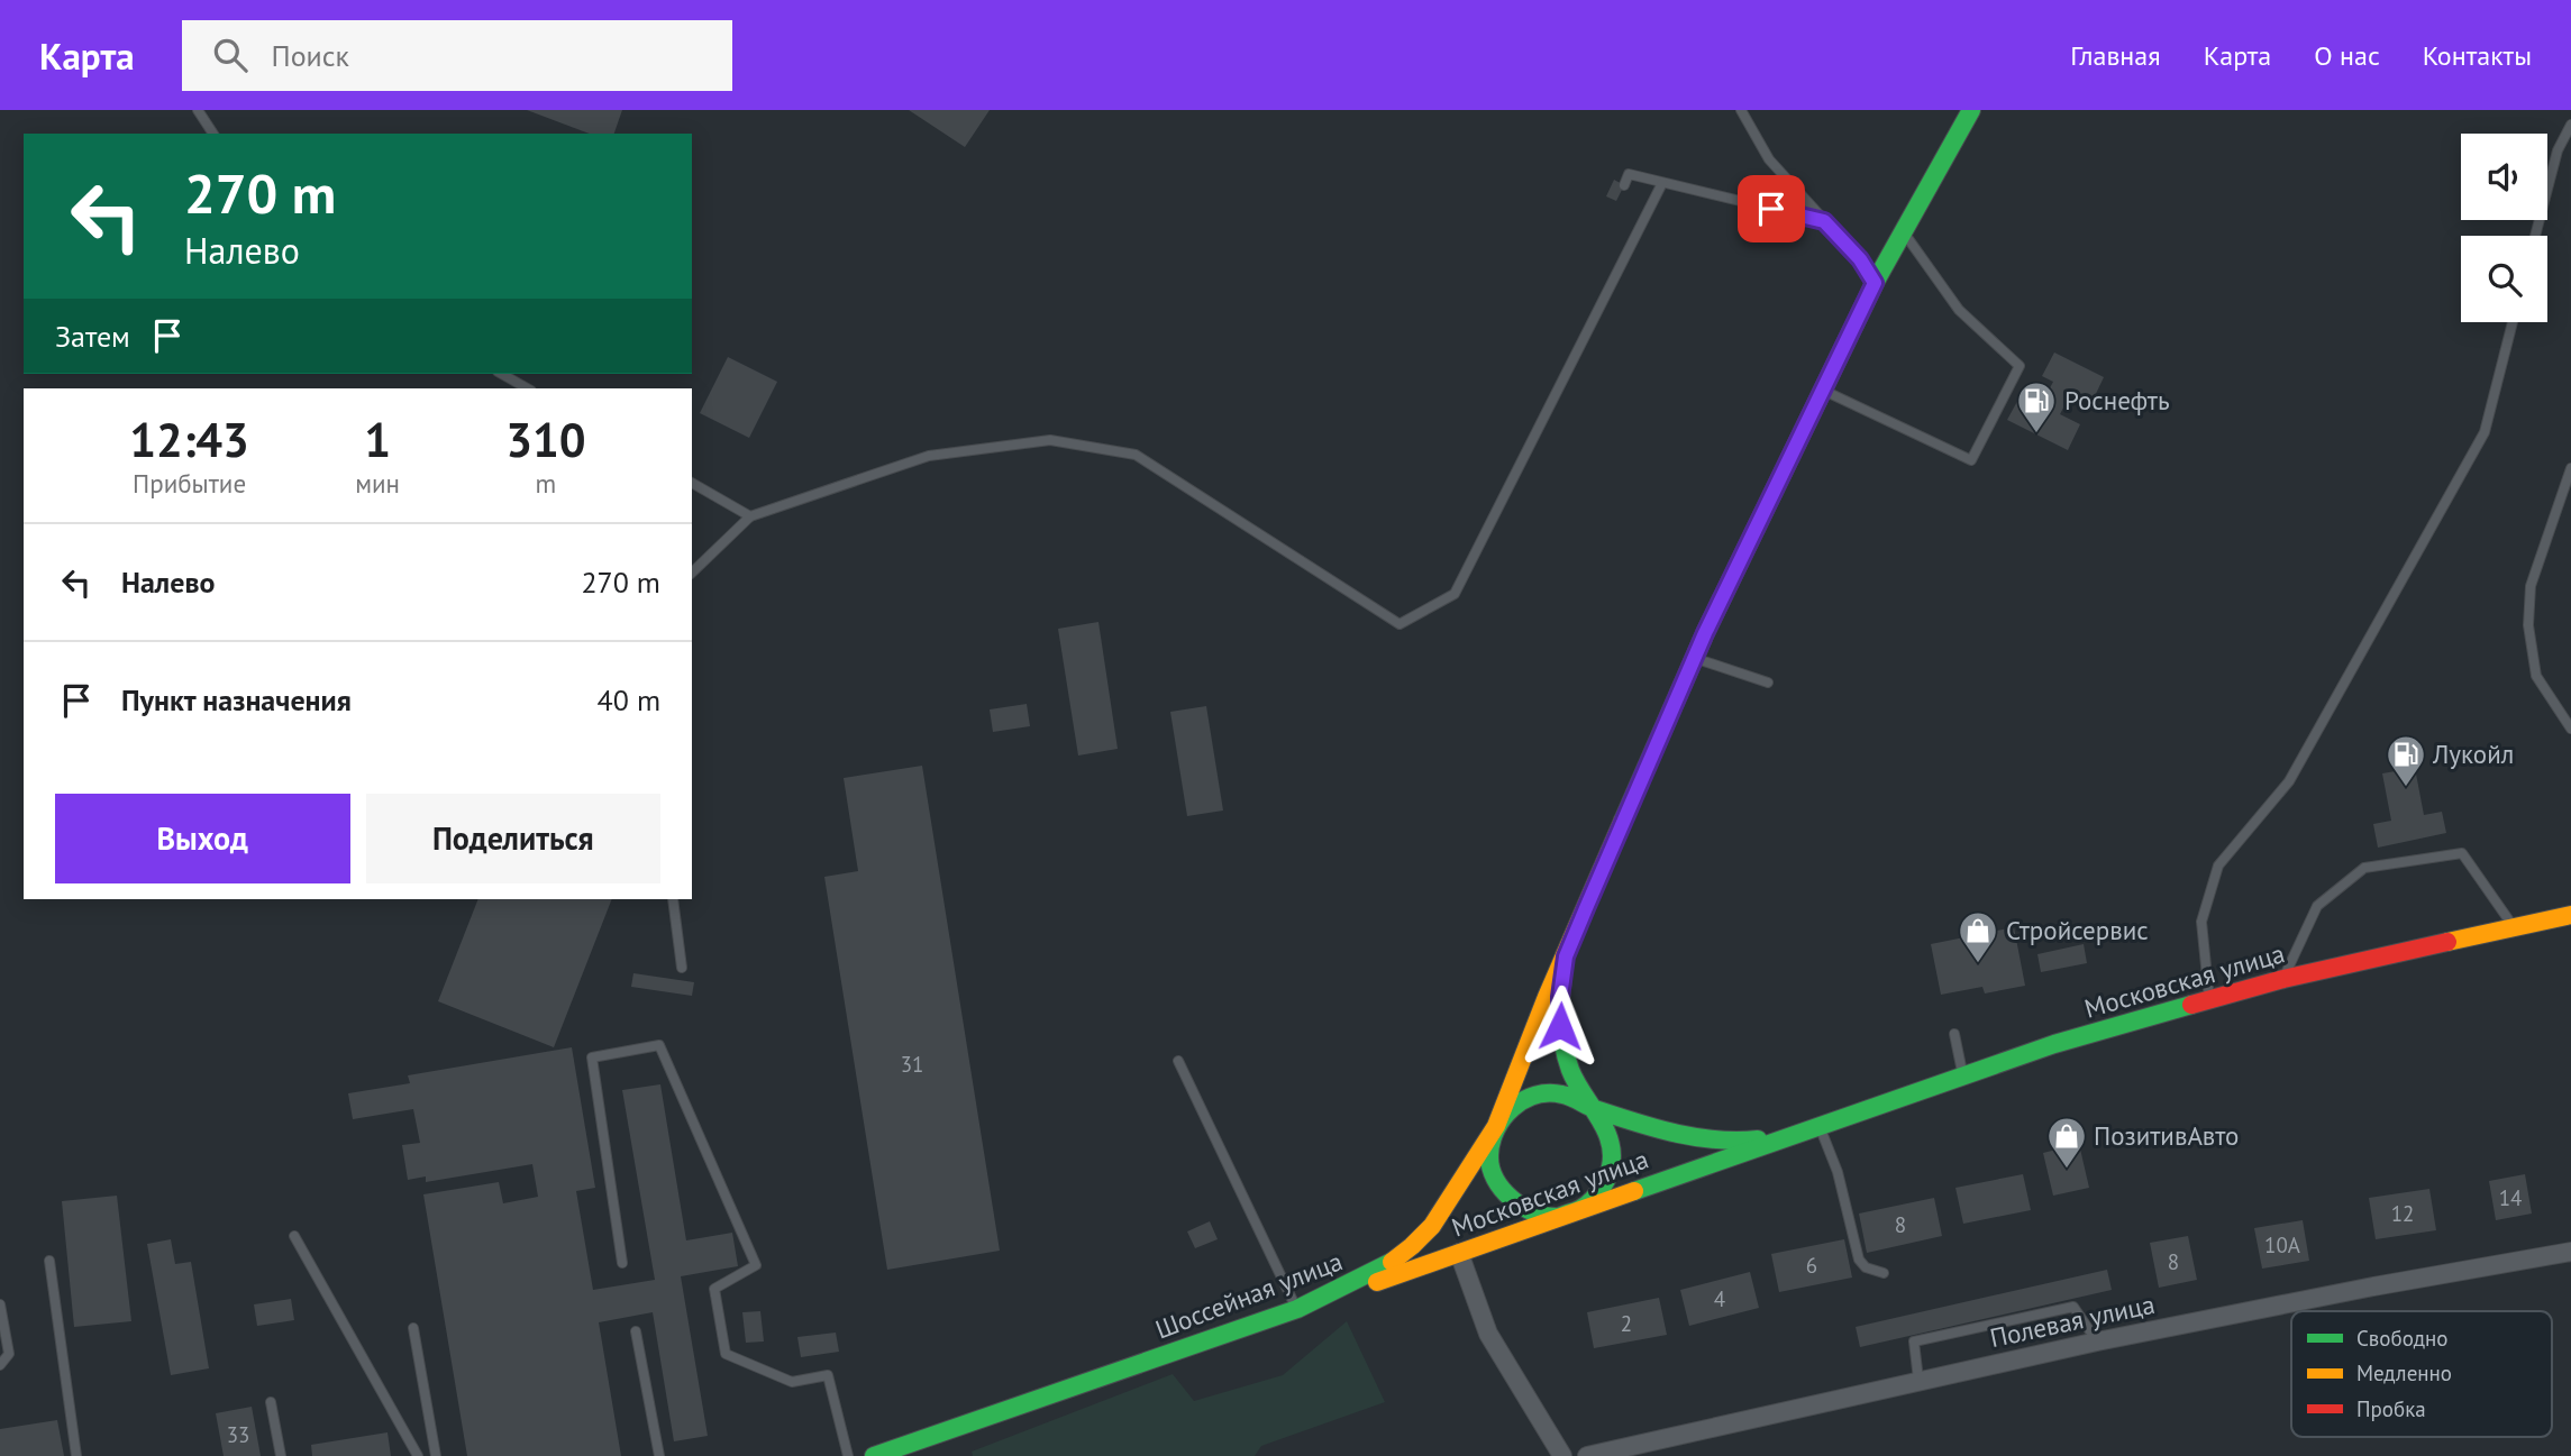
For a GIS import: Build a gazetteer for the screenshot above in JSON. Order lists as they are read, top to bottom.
{
  "streets": {
    "main road": ["Московская улица", "Шоссейная улица"],
    "street": ["Полевая улица"]
  },
  "crossings": [
    ["Московская улица", "Шоссейная улица"]
  ],
  "places": {
    "fuel station": ["Роснефть", "Лукойл"],
    "shop": ["Стройсервис", "ПозитивАвто"]
  },
  "house_numbers": [
    "31",
    "14",
    "12",
    "8",
    "10А",
    "8",
    "6",
    "4",
    "2",
    "33"
  ],
  "legend": ["Свободно", "Медленно", "Пробка"],
  "page": {
    "header": "Карта",
    "search": "Поиск",
    "nav": [
      "Главная",
      "Карта",
      "О нас",
      "Контакты"
    ],
    "turn": ["270 m", "Налево"],
    "then": "Затем",
    "eta": [
      "12:43",
      "Прибытие",
      "1",
      "мин",
      "310",
      "m"
    ],
    "list": [
      {
        "name": "Налево",
        "value": "270 m"
      },
      {
        "name": "Пункт назначения",
        "value": "40 m"
      }
    ],
    "buttons": ["Выход", "Поделиться"]
  }
}
